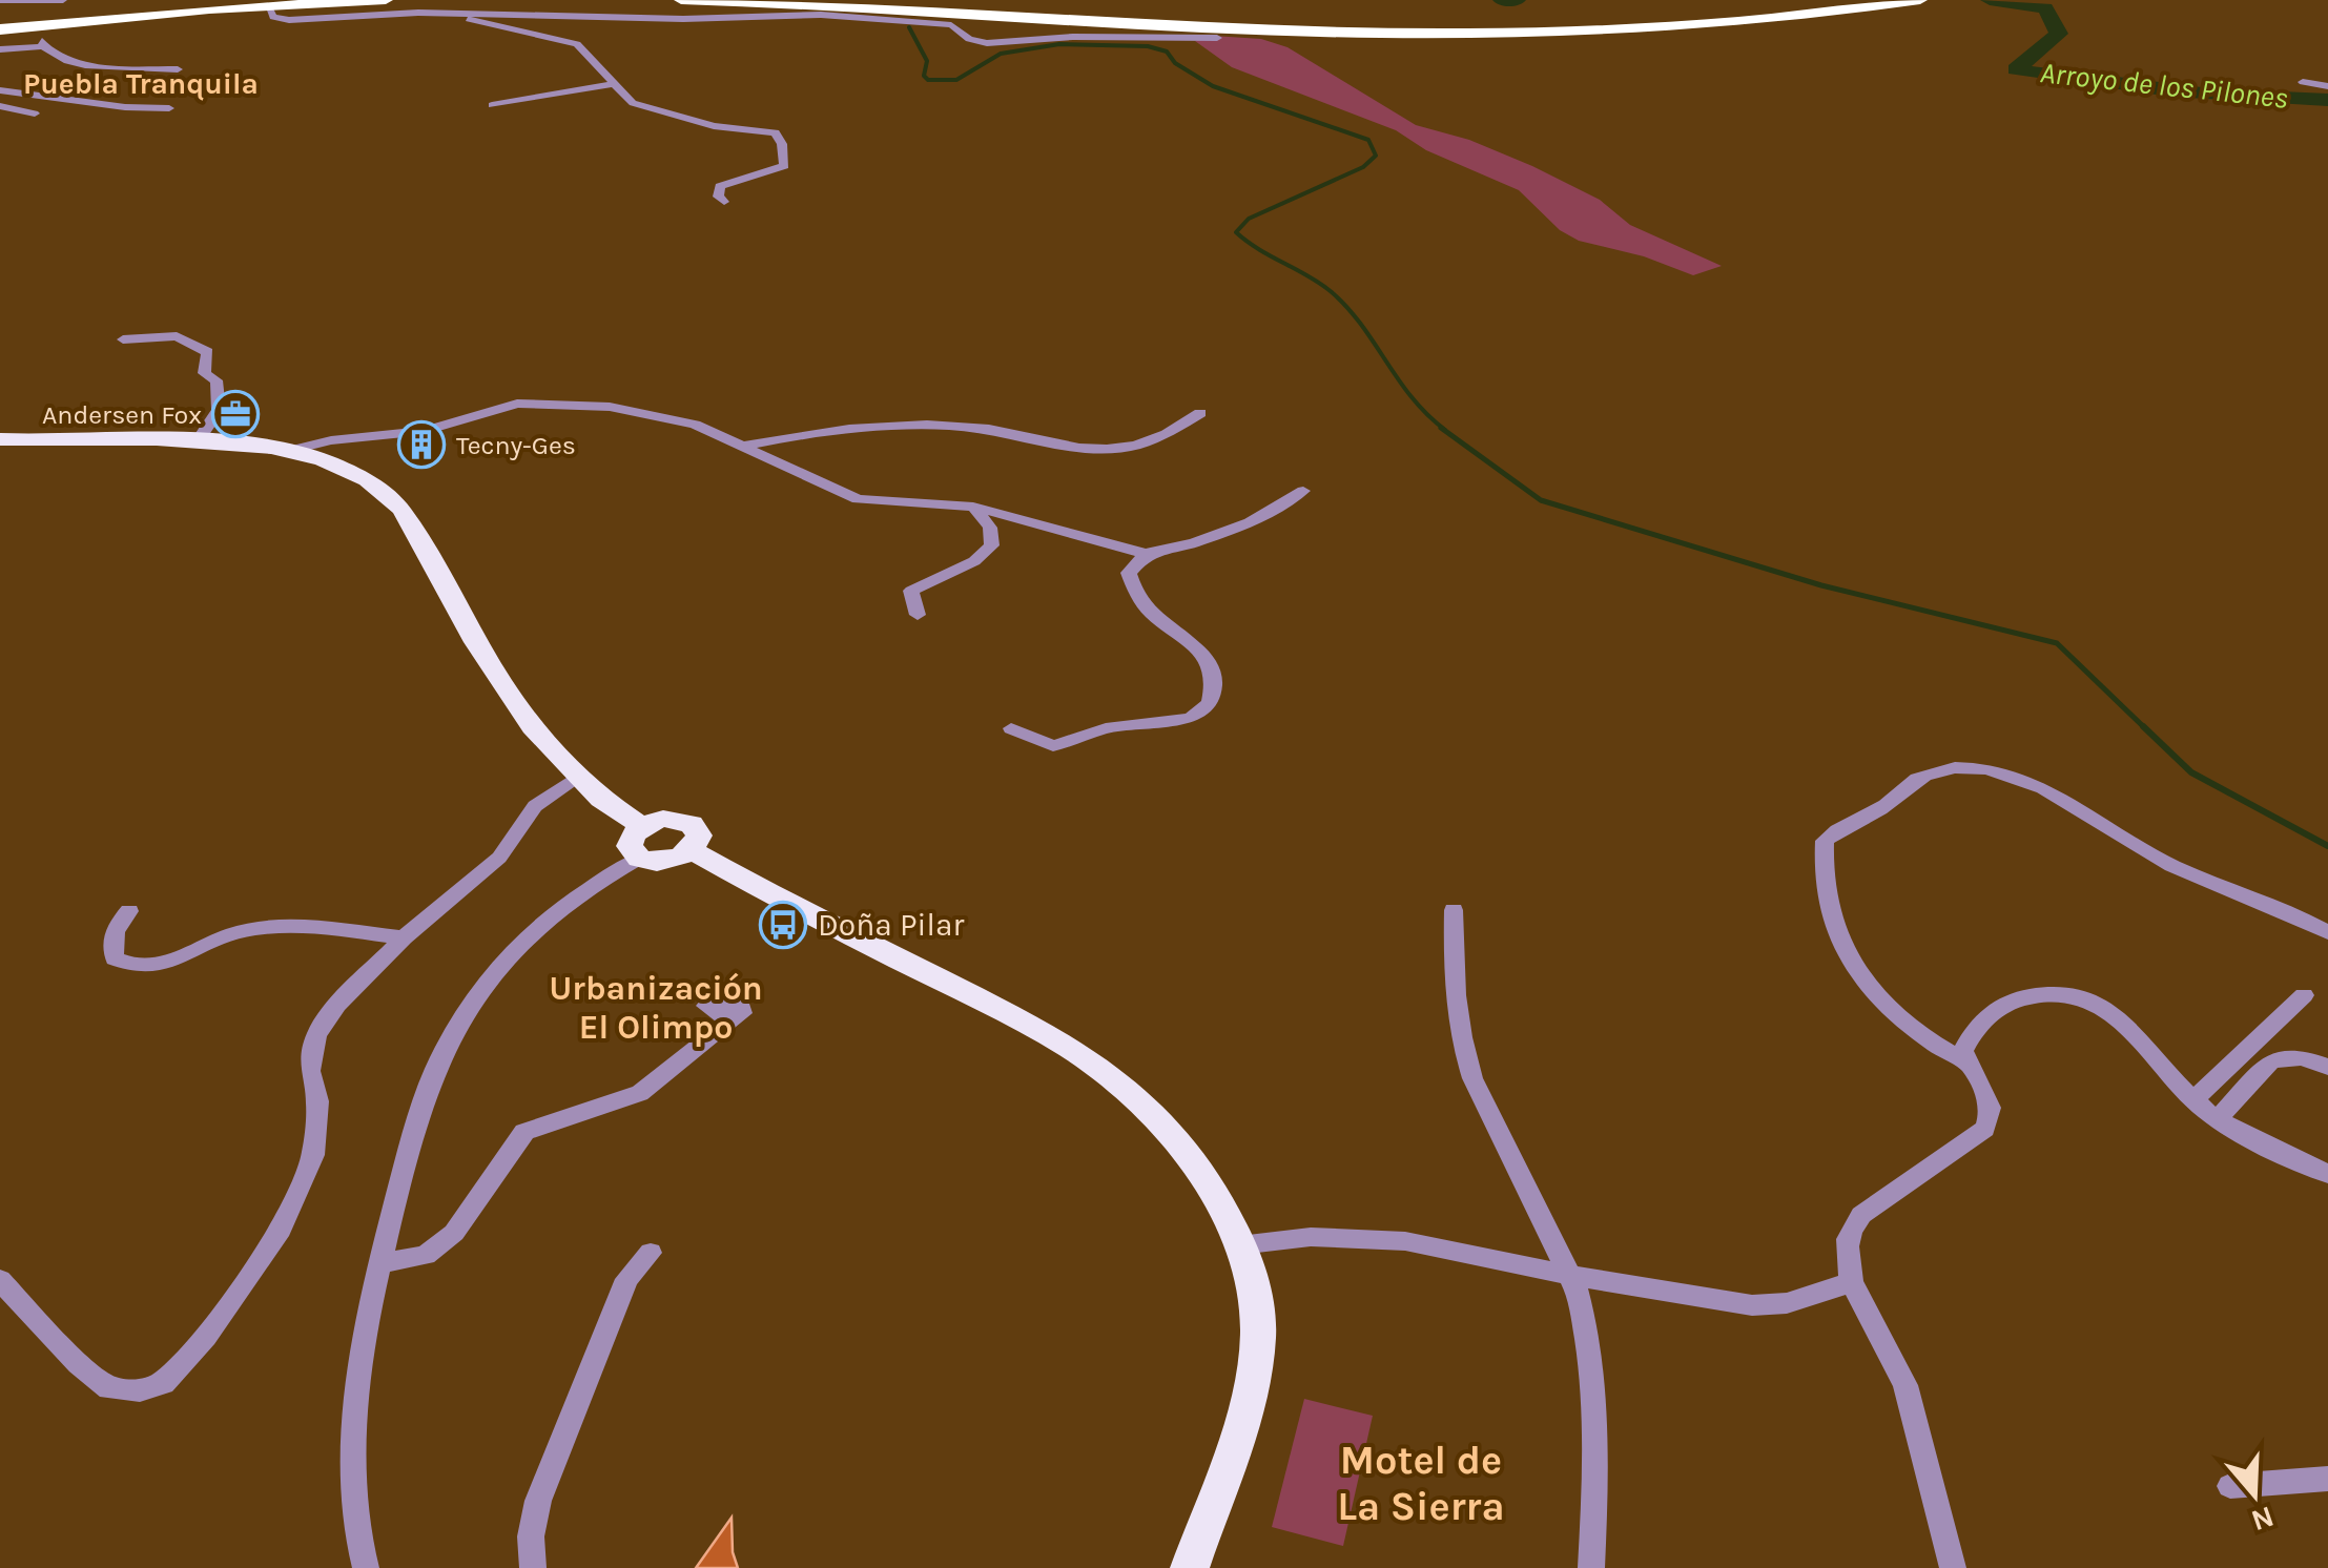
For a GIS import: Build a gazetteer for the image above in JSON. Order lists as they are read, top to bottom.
{
  "districts": ["Puebla Tranquila", "Urbanización El Olimpo", "Motel de La Sierra"],
  "water": ["Arroyo de los Pilones"],
  "places": {
    "office": ["Andersen Fox"],
    "building": ["Tecny-Ges"],
    "bus stop": ["Doña Pilar"]
  },
  "north": "bottom"
}
